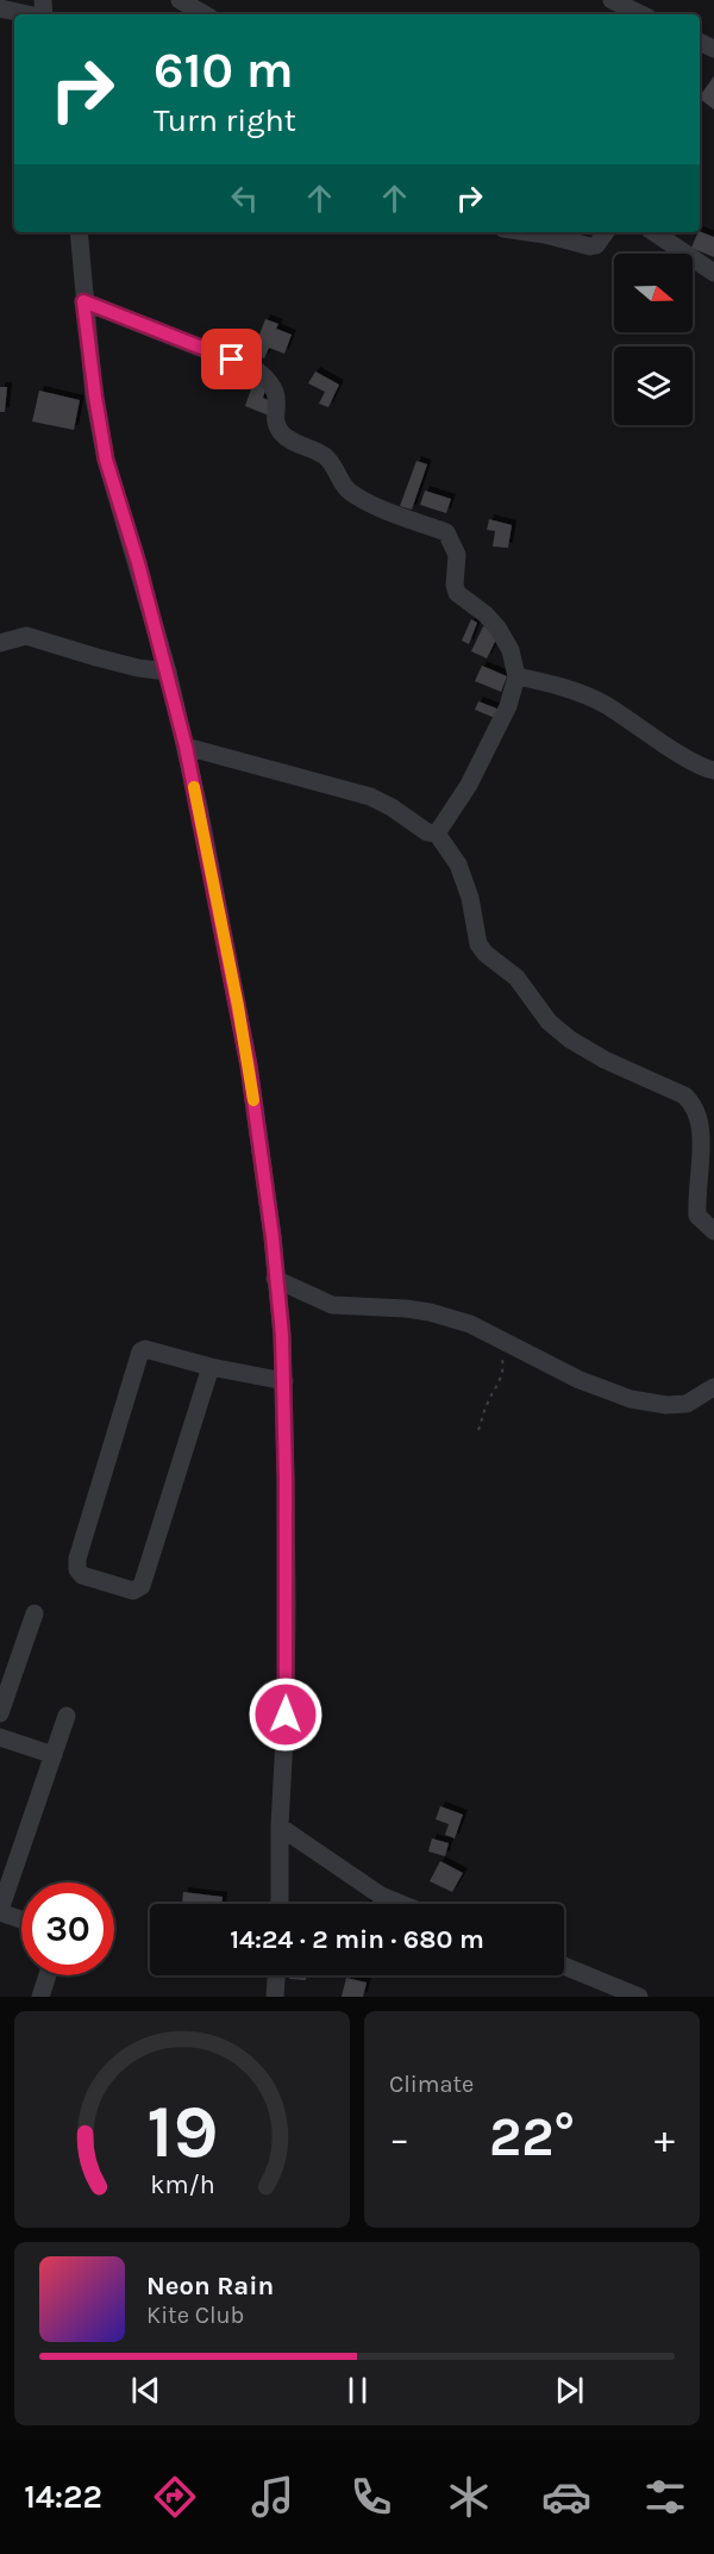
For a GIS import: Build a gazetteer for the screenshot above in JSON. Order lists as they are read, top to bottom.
{
  "north": "right",
  "page": {
    "turn": ["610 m", "Turn right"],
    "limit": "30",
    "trip": "14:24 · 2 min · 680 m",
    "tile": "Climate",
    "heat": ["−", "22°", "+"],
    "song": ["Neon Rain", "Kite Club"],
    "tabs": "14:22",
    "gauge": ["19", "km/h"]
  }
}
